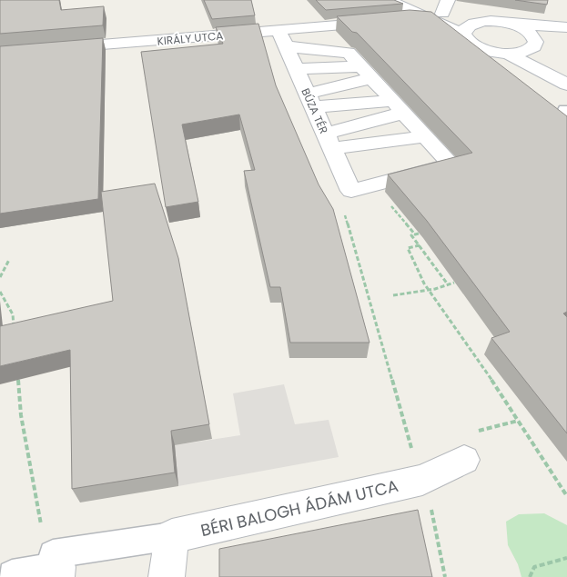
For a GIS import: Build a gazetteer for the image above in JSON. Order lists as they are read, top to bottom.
{
  "streets": {
    "street": ["KIRÁLY UTCA", "BÚZA TÉR", "BÉRI BALOGH ÁDÁM UTCA"]
  },
  "crossings": [
    ["KIRÁLY UTCA", "BÚZA TÉR"]
  ]
}
